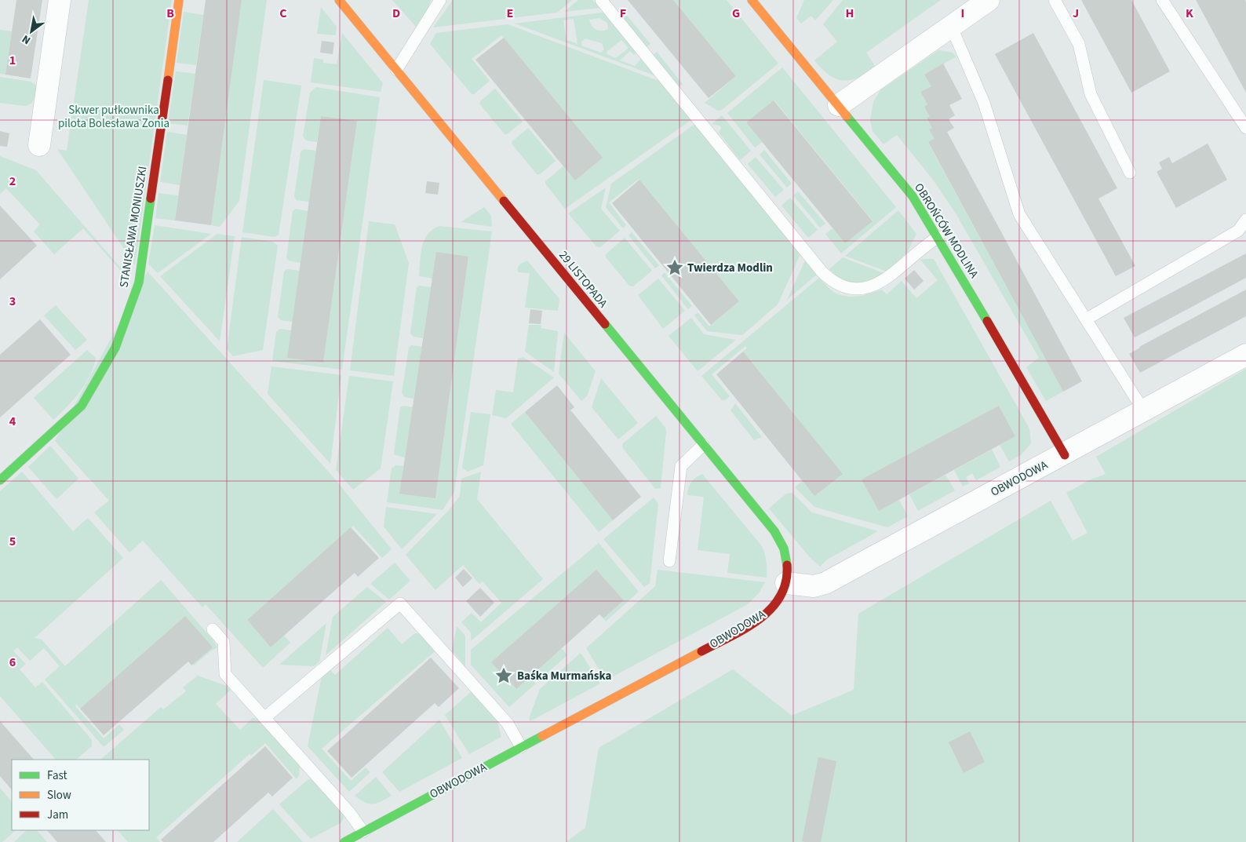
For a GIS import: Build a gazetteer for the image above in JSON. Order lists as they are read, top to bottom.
{
  "streets": {
    "street": [
      "STANISŁAWA MONIUSZKI",
      "OBROŃCÓW MODLINA",
      "29 LISTOPADA",
      "OBWODOWA"
    ]
  },
  "crossings": [
    ["OBROŃCÓW MODLINA", "OBWODOWA"],
    ["29 LISTOPADA", "OBWODOWA"]
  ],
  "parks": ["Skwer pułkownika pilota Bolesława Zonia"],
  "places": {
    "place": ["Twierdza Modlin", "Baśka Murmańska"]
  },
  "legend": ["Fast", "Slow", "Jam"],
  "north": "bottom left",
  "grid": {
    "columns": [
      "B",
      "C",
      "D",
      "E",
      "F",
      "G",
      "H",
      "I",
      "J",
      "K"
    ],
    "rows": [
      "1",
      "2",
      "3",
      "4",
      "5",
      "6"
    ]
  }
}
